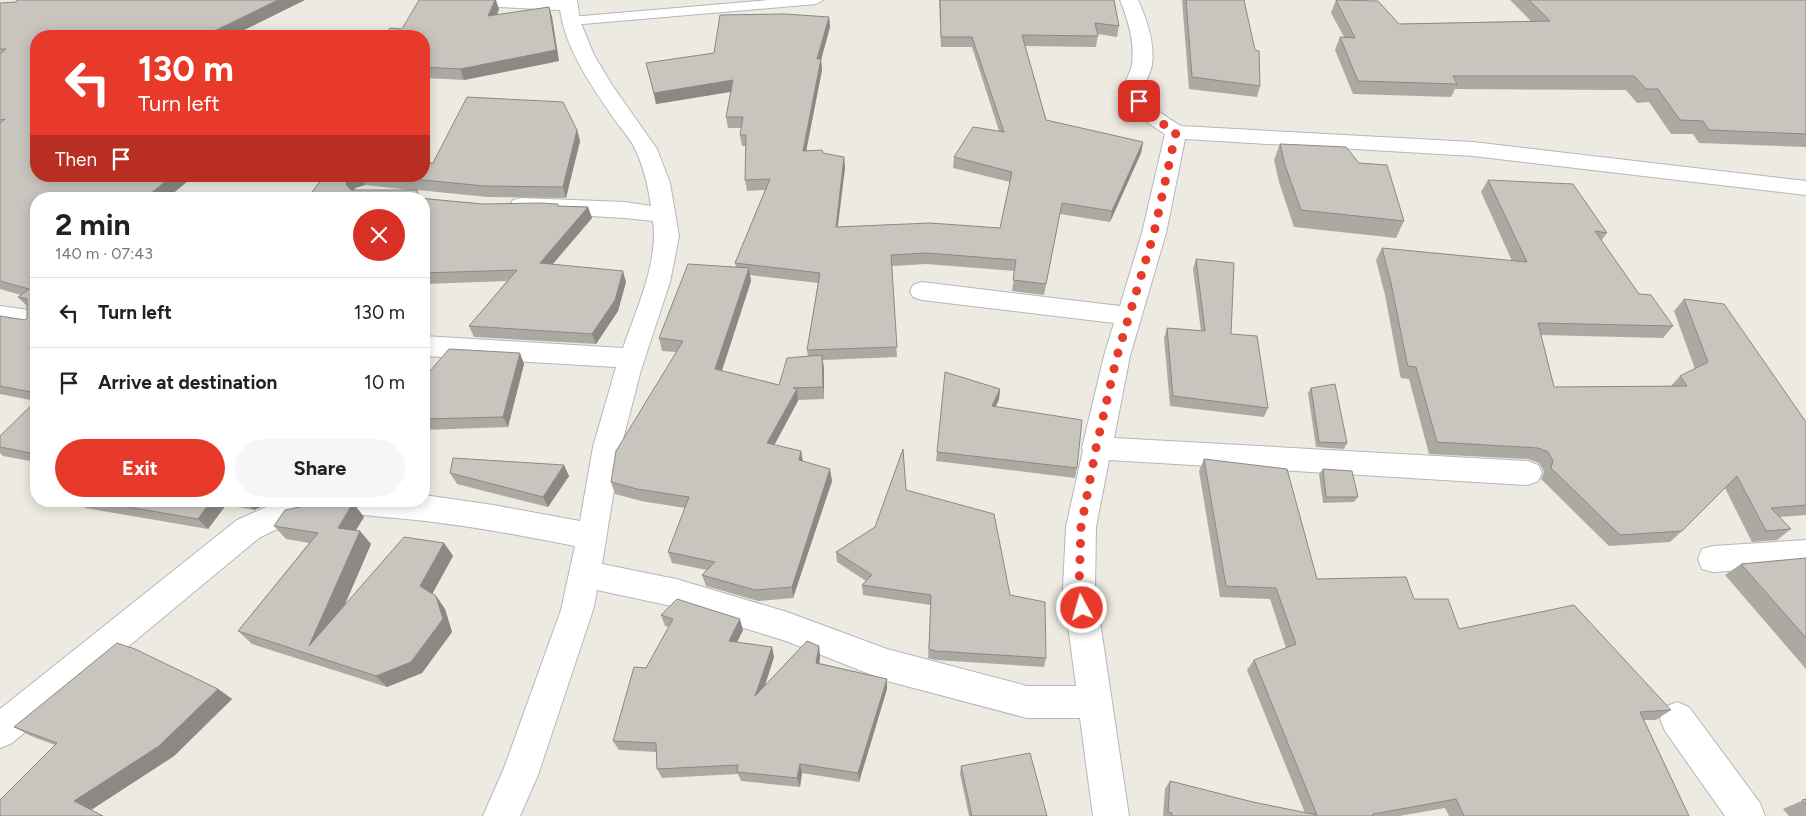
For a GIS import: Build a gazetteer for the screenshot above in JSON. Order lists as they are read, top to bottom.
{
  "page": {
    "turn": ["130 m", "Turn left"],
    "then": "Then",
    "heading": ["2 min", "140 m · 07:43"],
    "list": [
      {
        "name": "Turn left",
        "value": "130 m"
      },
      {
        "name": "Arrive at destination",
        "value": "10 m"
      }
    ],
    "buttons": ["Exit", "Share"]
  }
}
